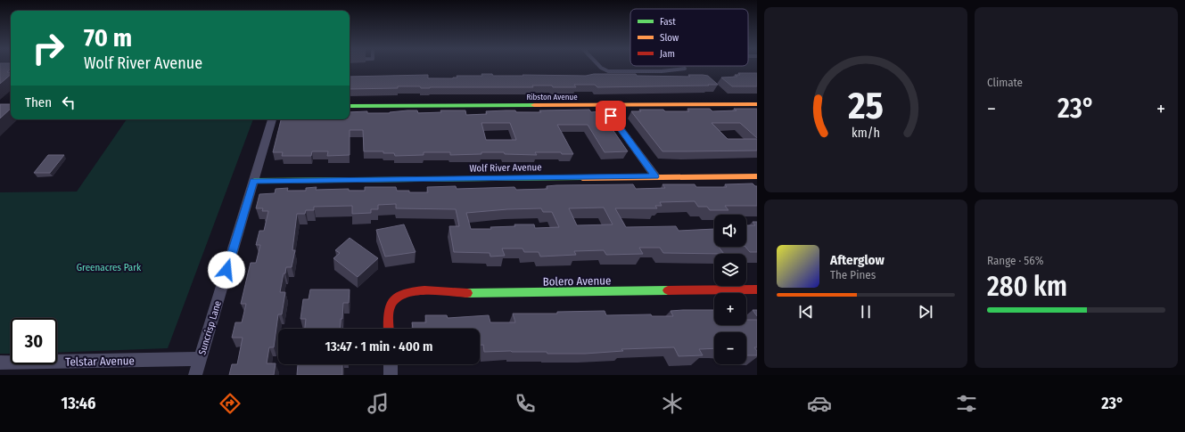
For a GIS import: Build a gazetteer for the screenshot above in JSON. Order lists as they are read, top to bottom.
{
  "streets": {
    "street": [
      "Ribston Avenue",
      "Wolf River Avenue",
      "Bolero Avenue",
      "Suncrisp Lane",
      "Telstar Avenue"
    ]
  },
  "crossings": [
    ["Wolf River Avenue", "Suncrisp Lane"],
    ["Suncrisp Lane", "Telstar Avenue"]
  ],
  "parks": ["Greenacres Park"],
  "legend": ["Fast", "Slow", "Jam"],
  "page": {
    "tile": [
      "Climate",
      ["Range · 56%", "280 km"]
    ],
    "turn": ["70 m", "Wolf River Avenue"],
    "then": "Then",
    "heat": ["−", "23°", "+"],
    "map_buttons": ["+", "−"],
    "song": ["Afterglow", "The Pines"],
    "limit": "30",
    "trip": "13:47 · 1 min · 400 m",
    "tabs": ["13:46", "23°"],
    "gauge": ["25", "km/h"]
  }
}
